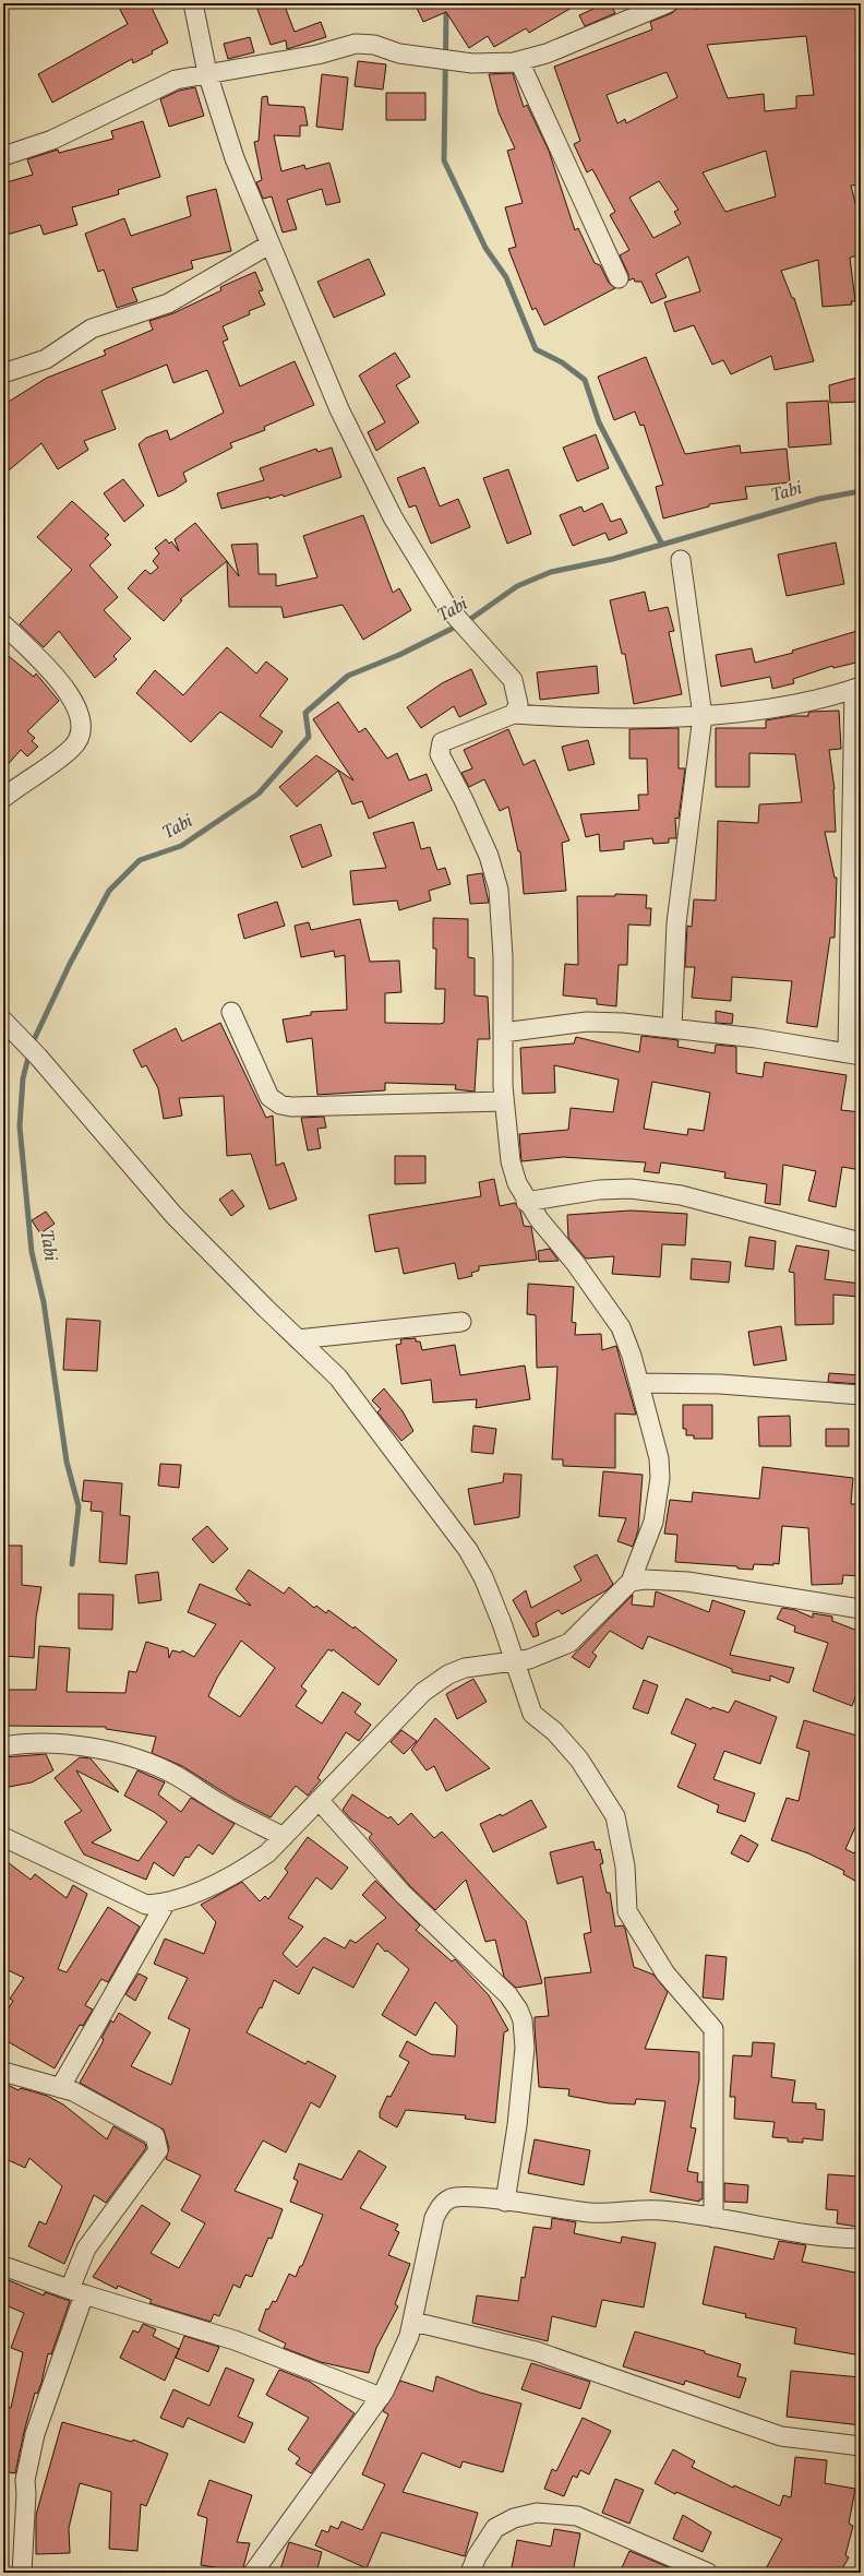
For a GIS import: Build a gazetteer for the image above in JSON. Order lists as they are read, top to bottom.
{
  "water": ["Tabi"]
}
